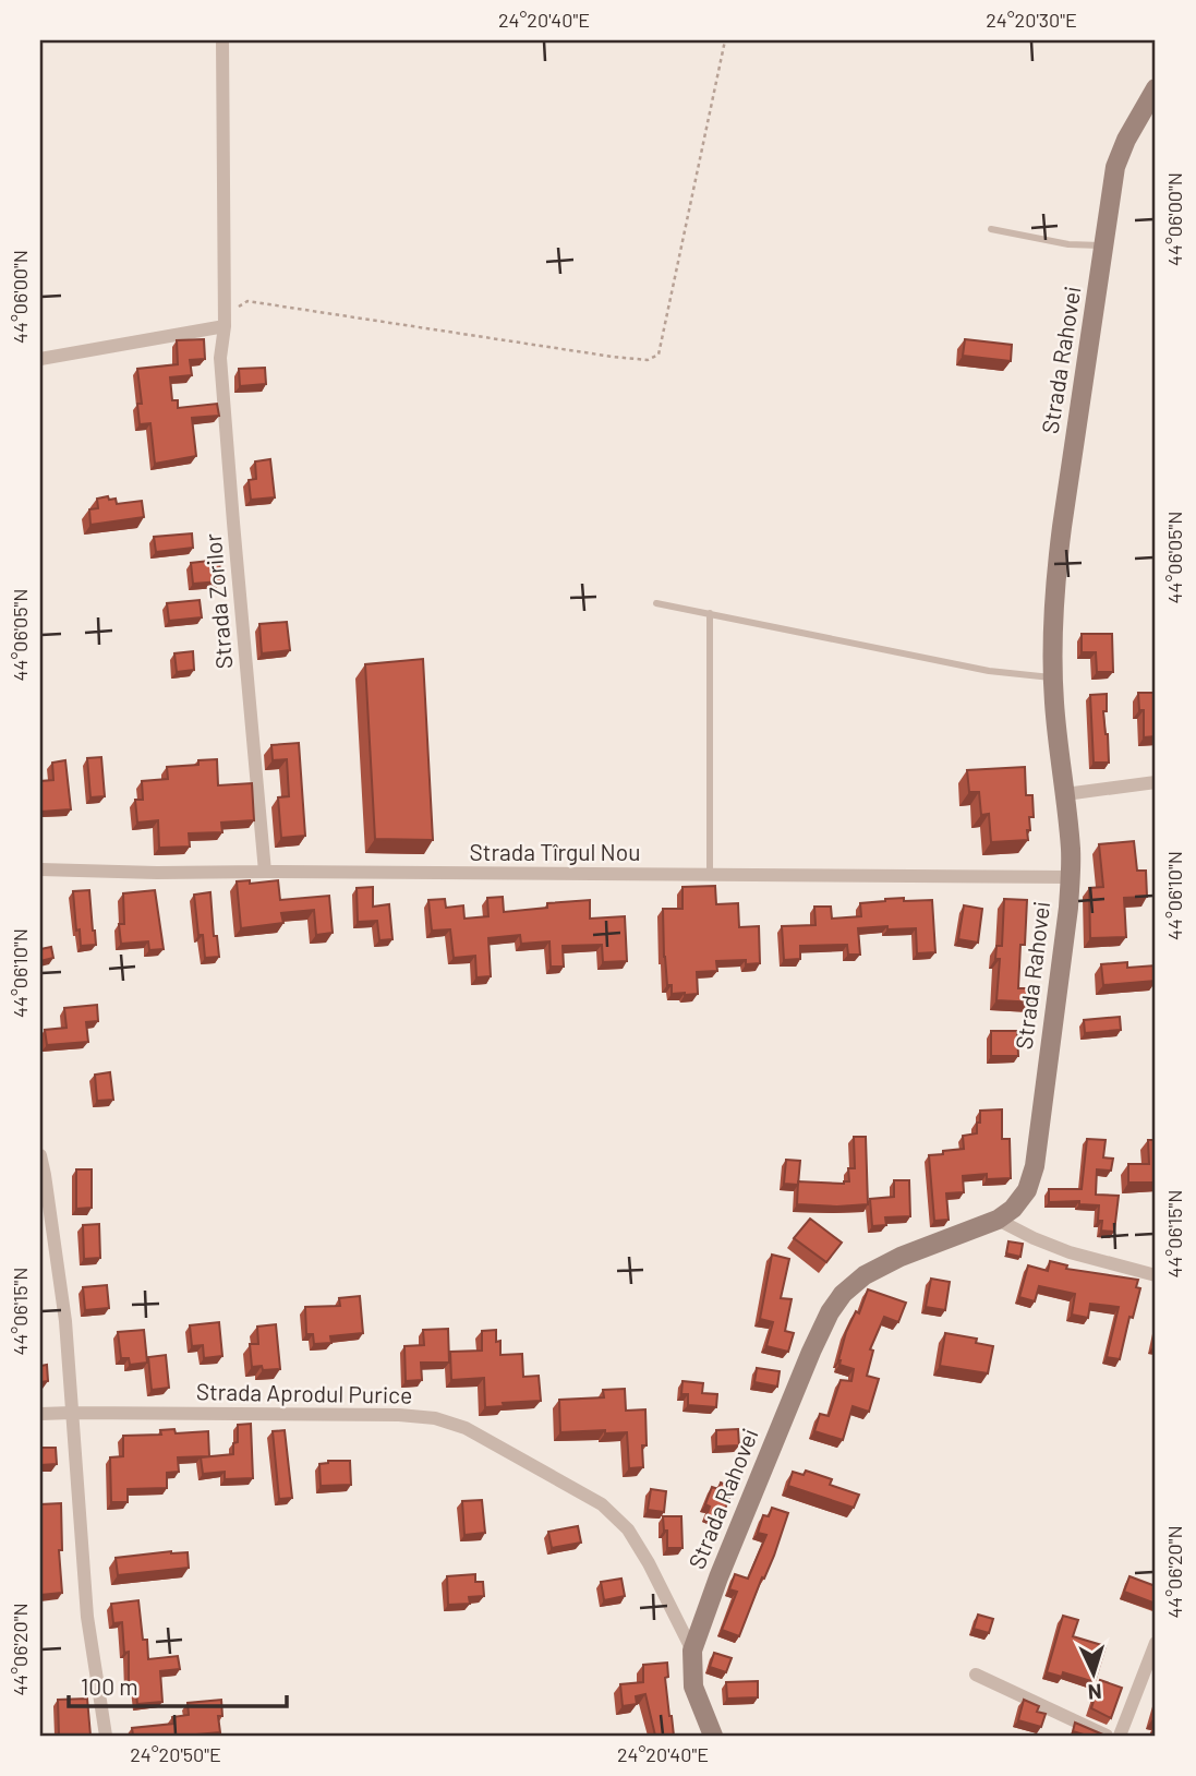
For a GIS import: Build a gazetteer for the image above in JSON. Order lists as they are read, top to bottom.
{
  "streets": {
    "main road": ["Strada Rahovei"],
    "street": ["Strada Zorilor", "Strada Tîrgul Nou", "Strada Aprodul Purice"]
  },
  "crossings": [
    ["Strada Rahovei", "Strada Tîrgul Nou"],
    ["Strada Rahovei", "Strada Aprodul Purice"],
    ["Strada Zorilor", "Strada Tîrgul Nou"]
  ],
  "scale_bar": "100 m",
  "north": "bottom",
  "coordinates": [
    "24°20'40\"E",
    "24°20'30\"E",
    "44°06'00\"N",
    "44°06'05\"N",
    "44°06'10\"N",
    "44°06'15\"N",
    "44°06'20\"N",
    "24°20'50\"E"
  ]
}
